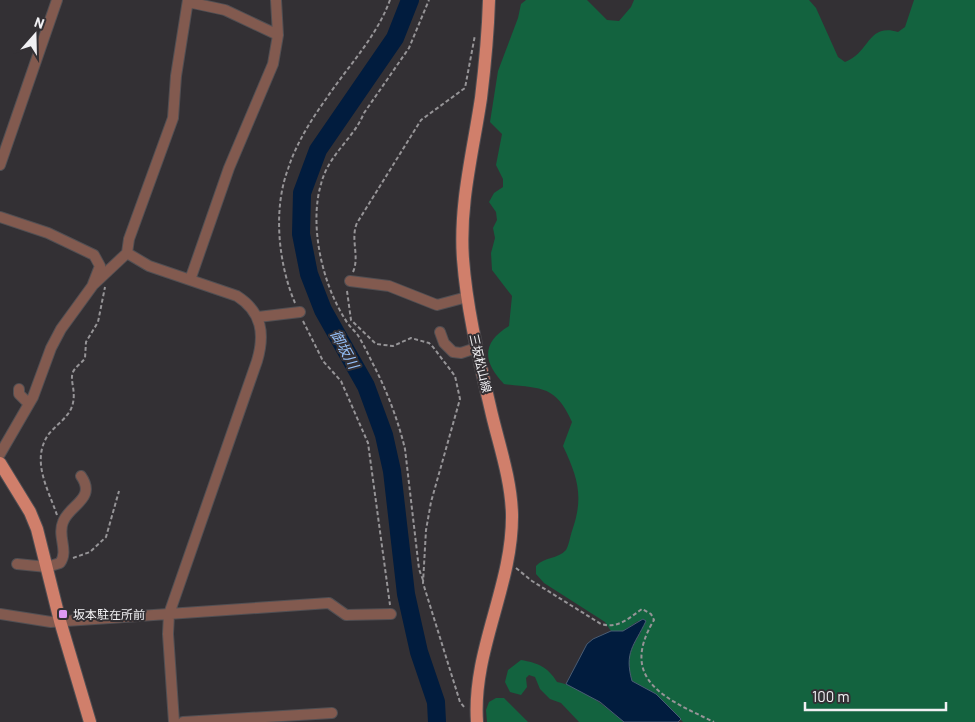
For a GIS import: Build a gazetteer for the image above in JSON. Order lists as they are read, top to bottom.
{
  "streets": {
    "main road": ["三坂松山線"]
  },
  "water": ["御坂川"],
  "places": {
    "transit": ["坂本駐在所前"]
  },
  "scale_bar": "100 m",
  "north": "top"
}
